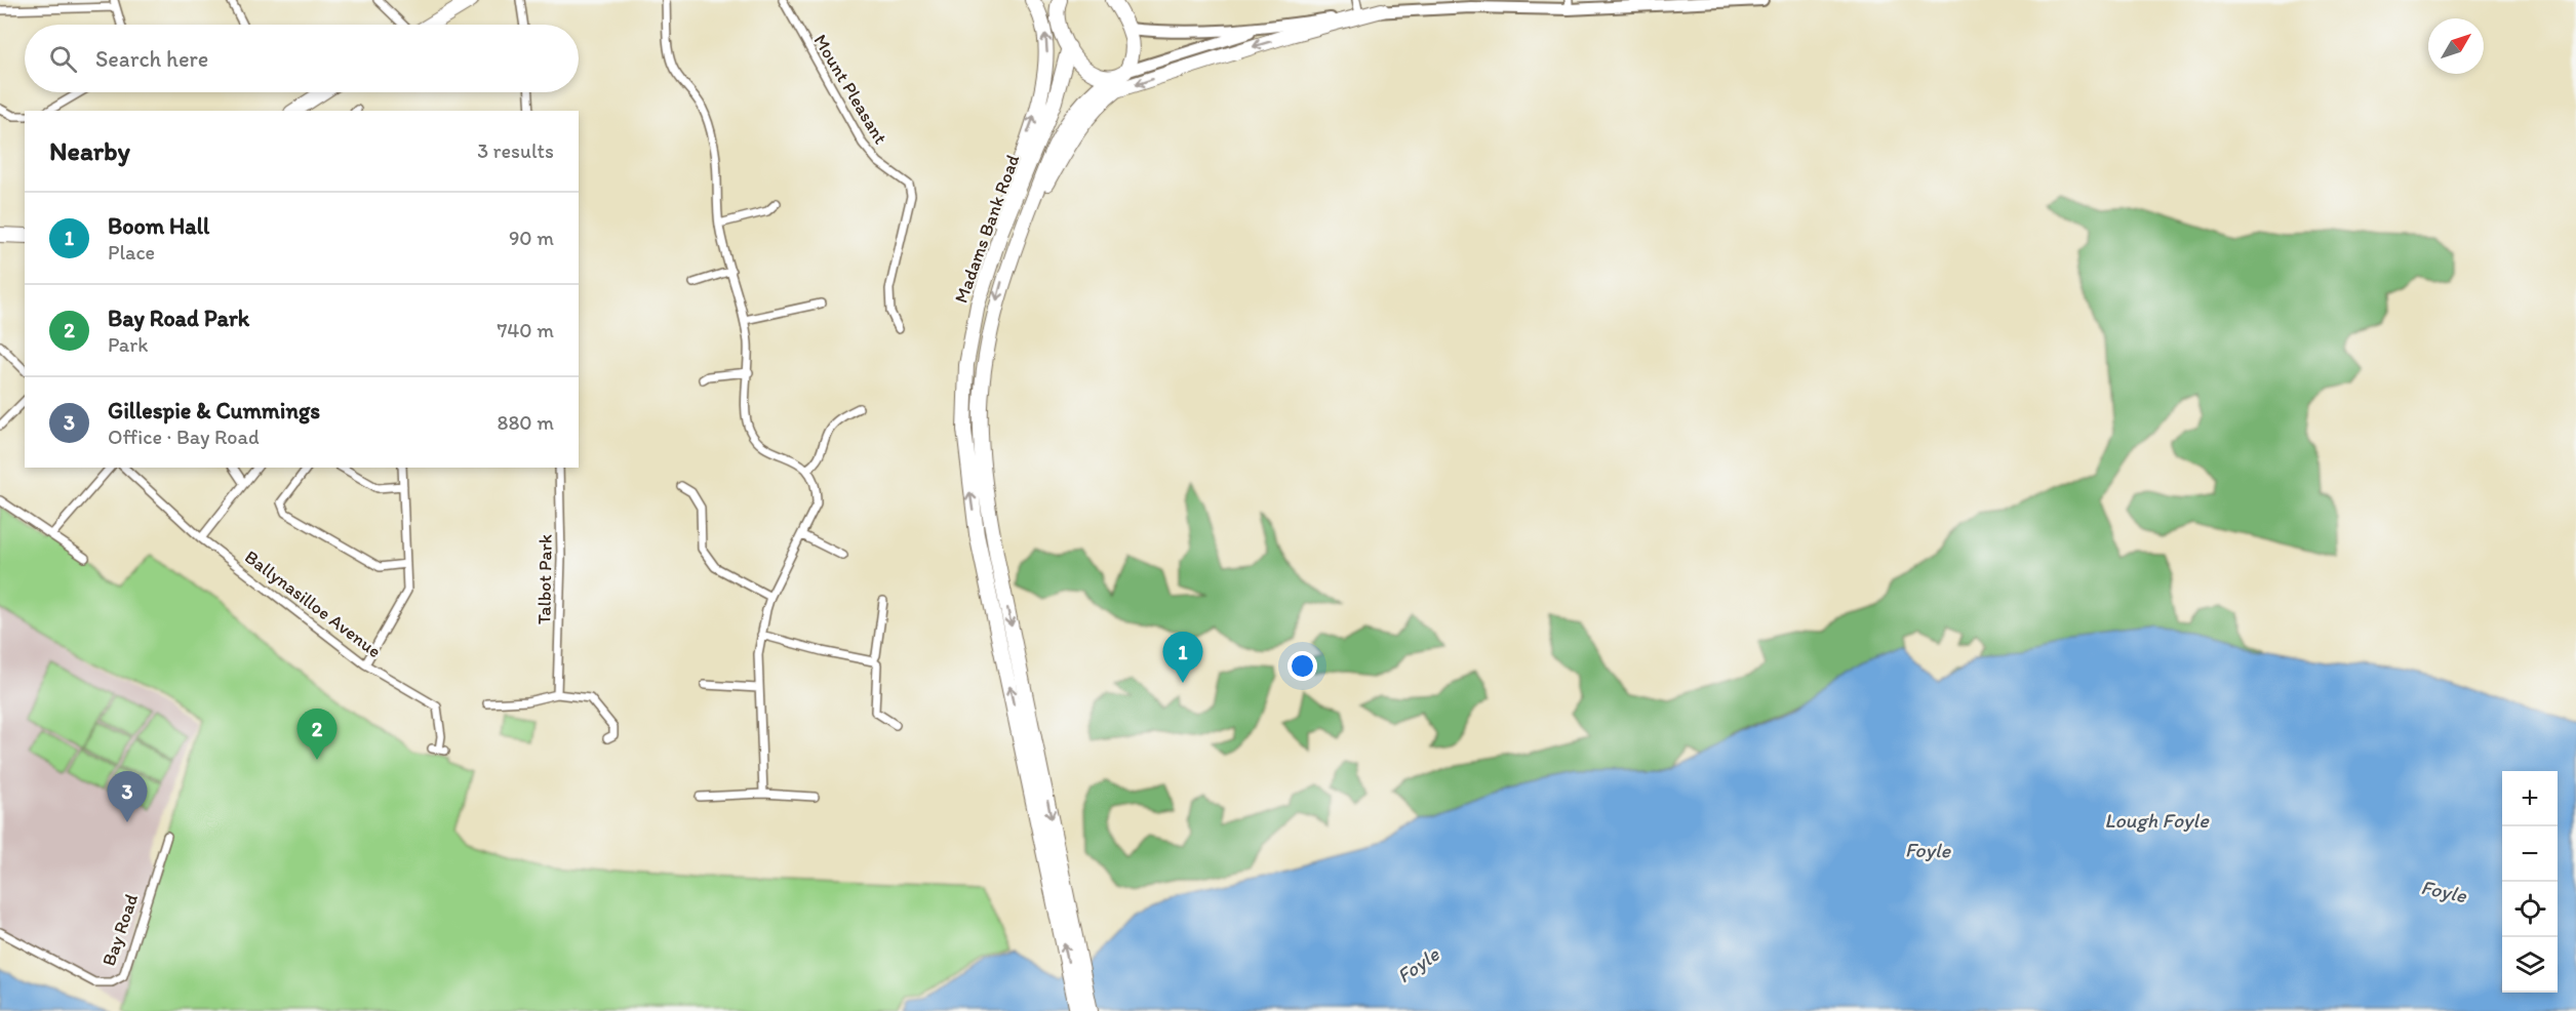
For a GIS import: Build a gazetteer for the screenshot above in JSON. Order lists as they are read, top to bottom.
{
  "streets": {
    "highway": ["Madams Bank Road"],
    "street": [
      "Mount Pleasant",
      "Talbot Park",
      "Ballynasilloe Avenue",
      "Bay Road"
    ]
  },
  "water": ["Lough Foyle", "Foyle"],
  "north": "top right",
  "page": {
    "search": "Search here",
    "heading": ["Nearby", "3 results"],
    "list": [
      {
        "mark": "1",
        "name": "Boom Hall",
        "note": "Place",
        "value": "90 m"
      },
      {
        "mark": "2",
        "name": "Bay Road Park",
        "note": "Park",
        "value": "740 m"
      },
      {
        "mark": "3",
        "name": "Gillespie & Cummings",
        "note": "Office · Bay Road",
        "value": "880 m"
      }
    ],
    "pins": ["1", "2", "3"],
    "map_buttons": ["+", "−"]
  }
}
